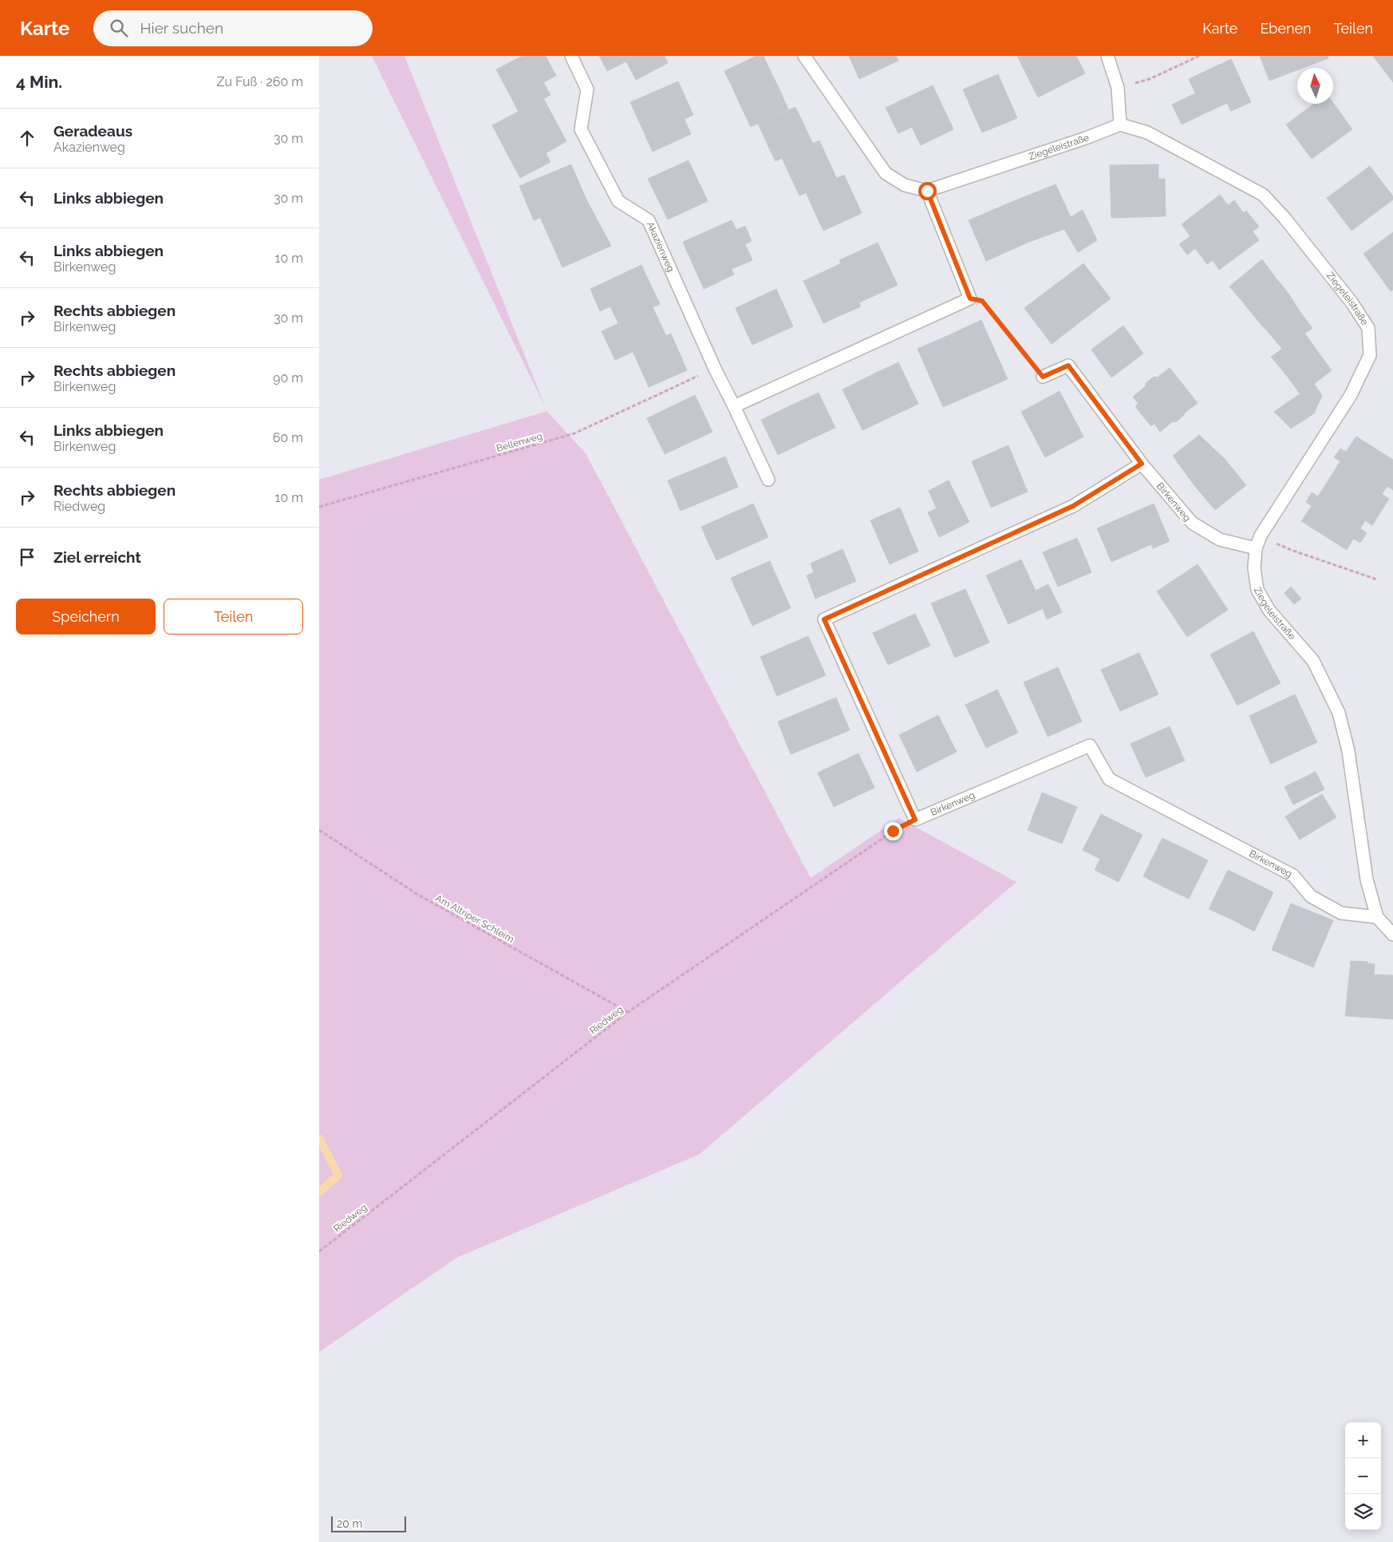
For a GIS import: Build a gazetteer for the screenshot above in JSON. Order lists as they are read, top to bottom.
{
  "streets": {
    "street": ["Ziegeleistraße", "Akazienweg", "Birkenweg"],
    "path": ["Bellenweg", "Am Altriper Schleim", "Riedweg"]
  },
  "crossings": [
    ["Ziegeleistraße", "Birkenweg"],
    ["Akazienweg", "Bellenweg"],
    ["Birkenweg", "Riedweg"],
    ["Am Altriper Schleim", "Riedweg"]
  ],
  "scale_bar": "20 m",
  "north": "top",
  "page": {
    "header": "Karte",
    "search": "Hier suchen",
    "nav": ["Karte", "Ebenen", "Teilen"],
    "heading": ["4 Min.", "Zu Fuß · 260 m"],
    "list": [
      ["Geradeaus", "Akazienweg", "30 m"],
      ["Links abbiegen", "30 m"],
      ["Links abbiegen", "Birkenweg", "10 m"],
      ["Rechts abbiegen", "Birkenweg", "30 m"],
      ["Rechts abbiegen", "Birkenweg", "90 m"],
      ["Links abbiegen", "Birkenweg", "60 m"],
      ["Rechts abbiegen", "Riedweg", "10 m"],
      "Ziel erreicht"
    ],
    "buttons": ["Speichern", "Teilen"],
    "map_buttons": ["+", "−"],
    "scale": "20 m"
  }
}
